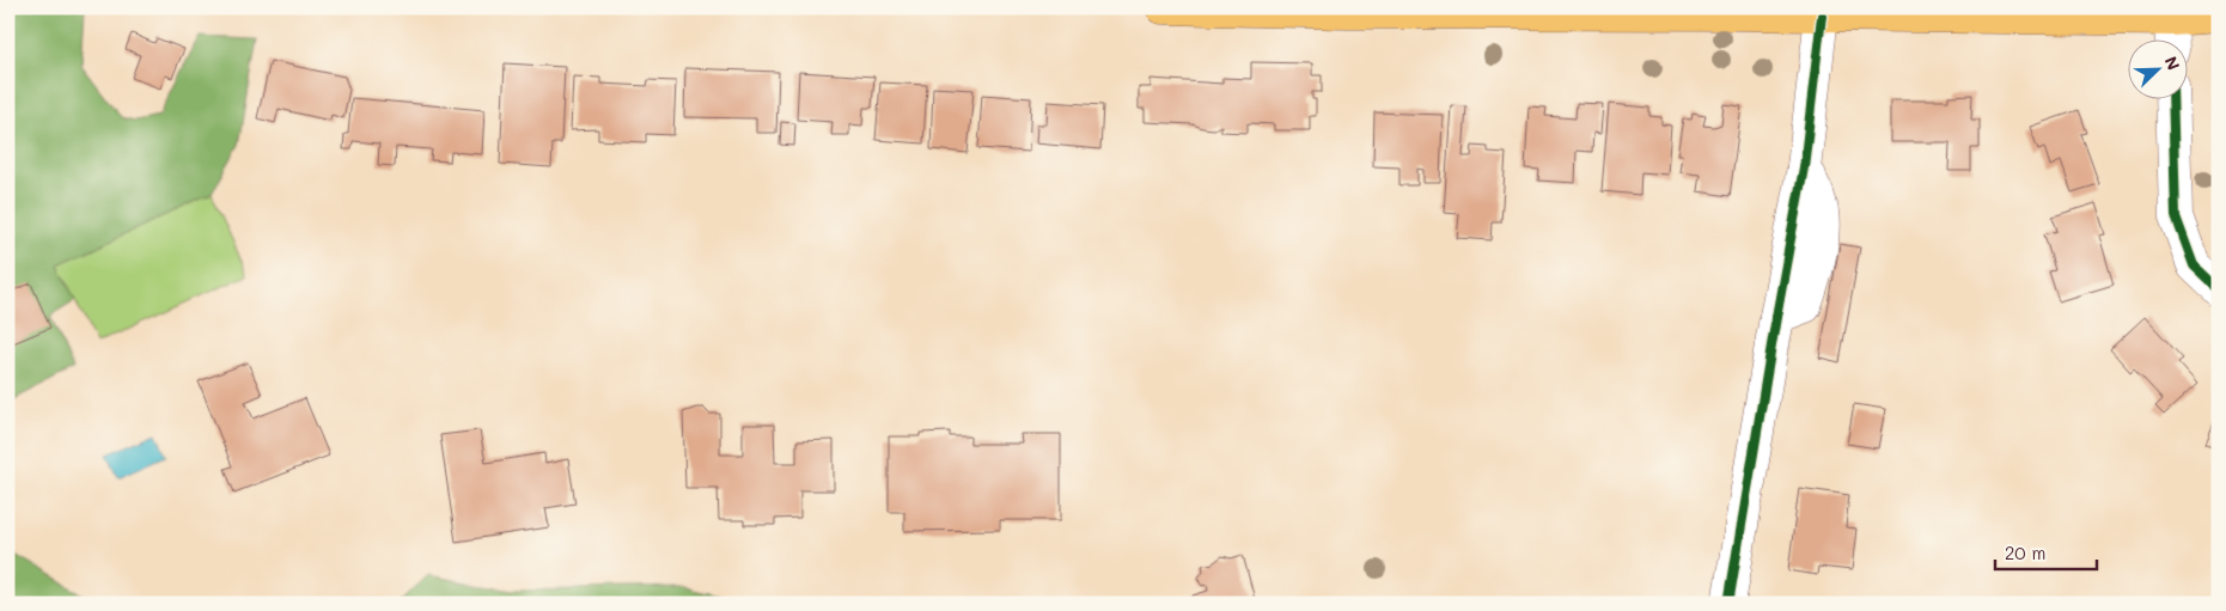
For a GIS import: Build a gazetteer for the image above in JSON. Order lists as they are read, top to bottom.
{
  "scale_bar": "20 m",
  "north": "top right"
}
